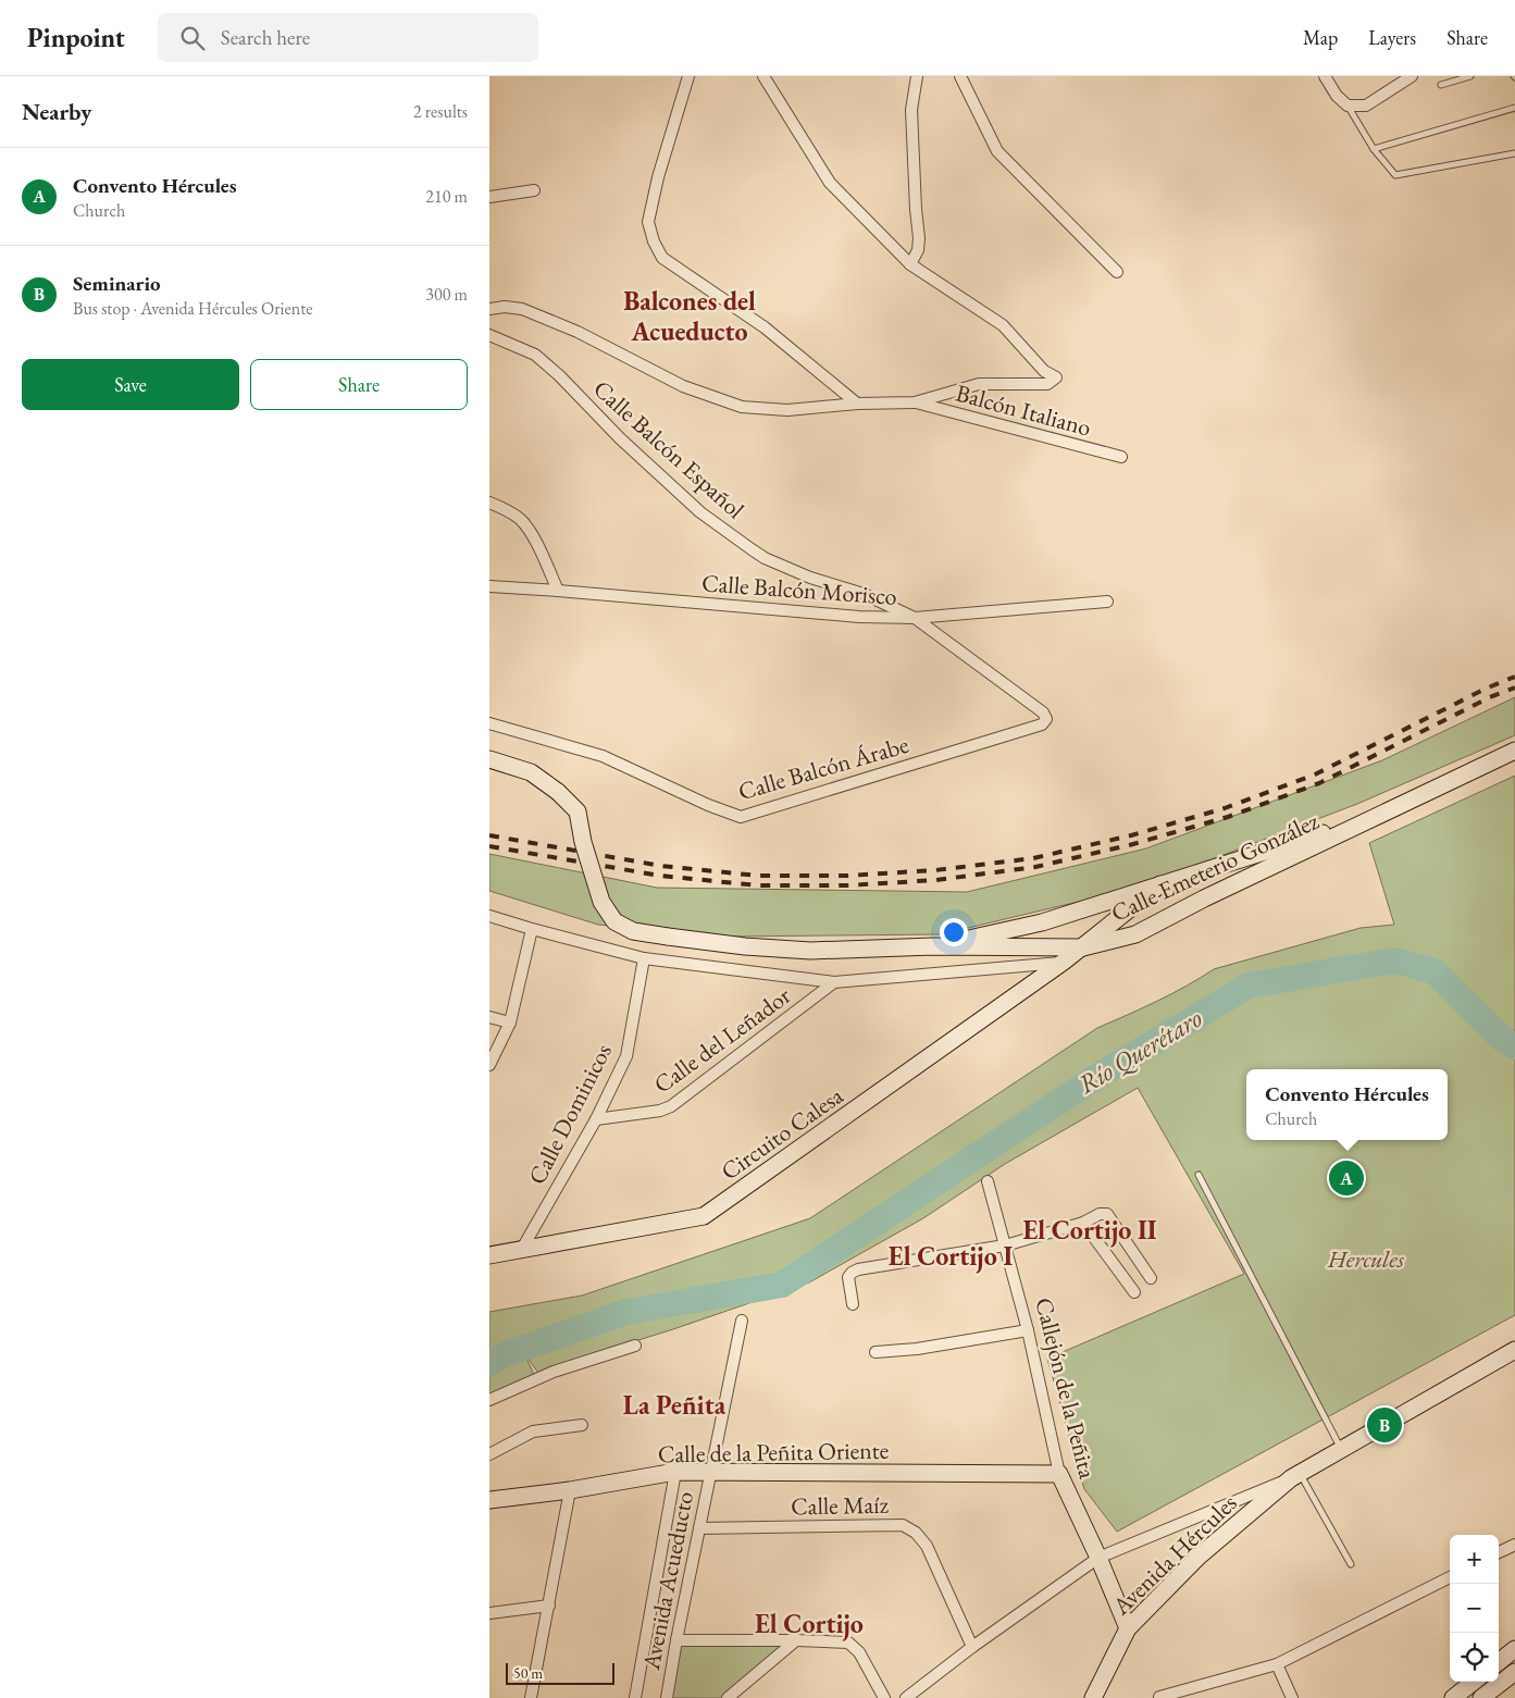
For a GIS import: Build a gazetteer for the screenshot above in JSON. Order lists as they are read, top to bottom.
{
  "streets": {
    "street": [
      "Balcón Italiano",
      "Calle Balcón Español",
      "Calle Balcón Morisco",
      "Calle Balcón Árabe",
      "Calle Emeterio González",
      "Calle del Leñador",
      "Calle Dominicos",
      "Circuito Calesa",
      "Callejón de la Peñita",
      "Calle de la Peñita Oriente",
      "Calle Maíz",
      "Avenida Hércules",
      "Avenida Acueducto"
    ]
  },
  "crossings": [
    ["Calle Balcón Español", "Calle Balcón Morisco"],
    ["Calle Balcón Español", "Calle Balcón Árabe"],
    ["Calle Emeterio González", "Circuito Calesa"],
    ["Calle del Leñador", "Calle Dominicos"],
    ["Calle Dominicos", "Circuito Calesa"],
    ["Callejón de la Peñita", "Calle de la Peñita Oriente"],
    ["Callejón de la Peñita", "Avenida Hércules"],
    ["Calle de la Peñita Oriente", "Avenida Acueducto"],
    ["Calle Maíz", "Avenida Acueducto"]
  ],
  "districts": [
    "Balcones del Acueducto",
    "El Cortijo II",
    "El Cortijo I",
    "La Peñita",
    "El Cortijo"
  ],
  "water": ["Río Querétaro"],
  "parks": ["Hercules"],
  "scale_bar": "50 m",
  "page": {
    "header": "Pinpoint",
    "search": "Search here",
    "nav": ["Map", "Layers", "Share"],
    "heading": ["Nearby", "2 results"],
    "list": [
      {
        "mark": "A",
        "name": "Convento Hércules",
        "note": "Church",
        "value": "210 m"
      },
      {
        "mark": "B",
        "name": "Seminario",
        "note": "Bus stop · Avenida Hércules Oriente",
        "value": "300 m"
      }
    ],
    "buttons": ["Save", "Share"],
    "popup": ["Convento Hércules", "Church"],
    "pins": ["A", "B"],
    "map_buttons": ["+", "−"],
    "scale": "50 m"
  }
}
